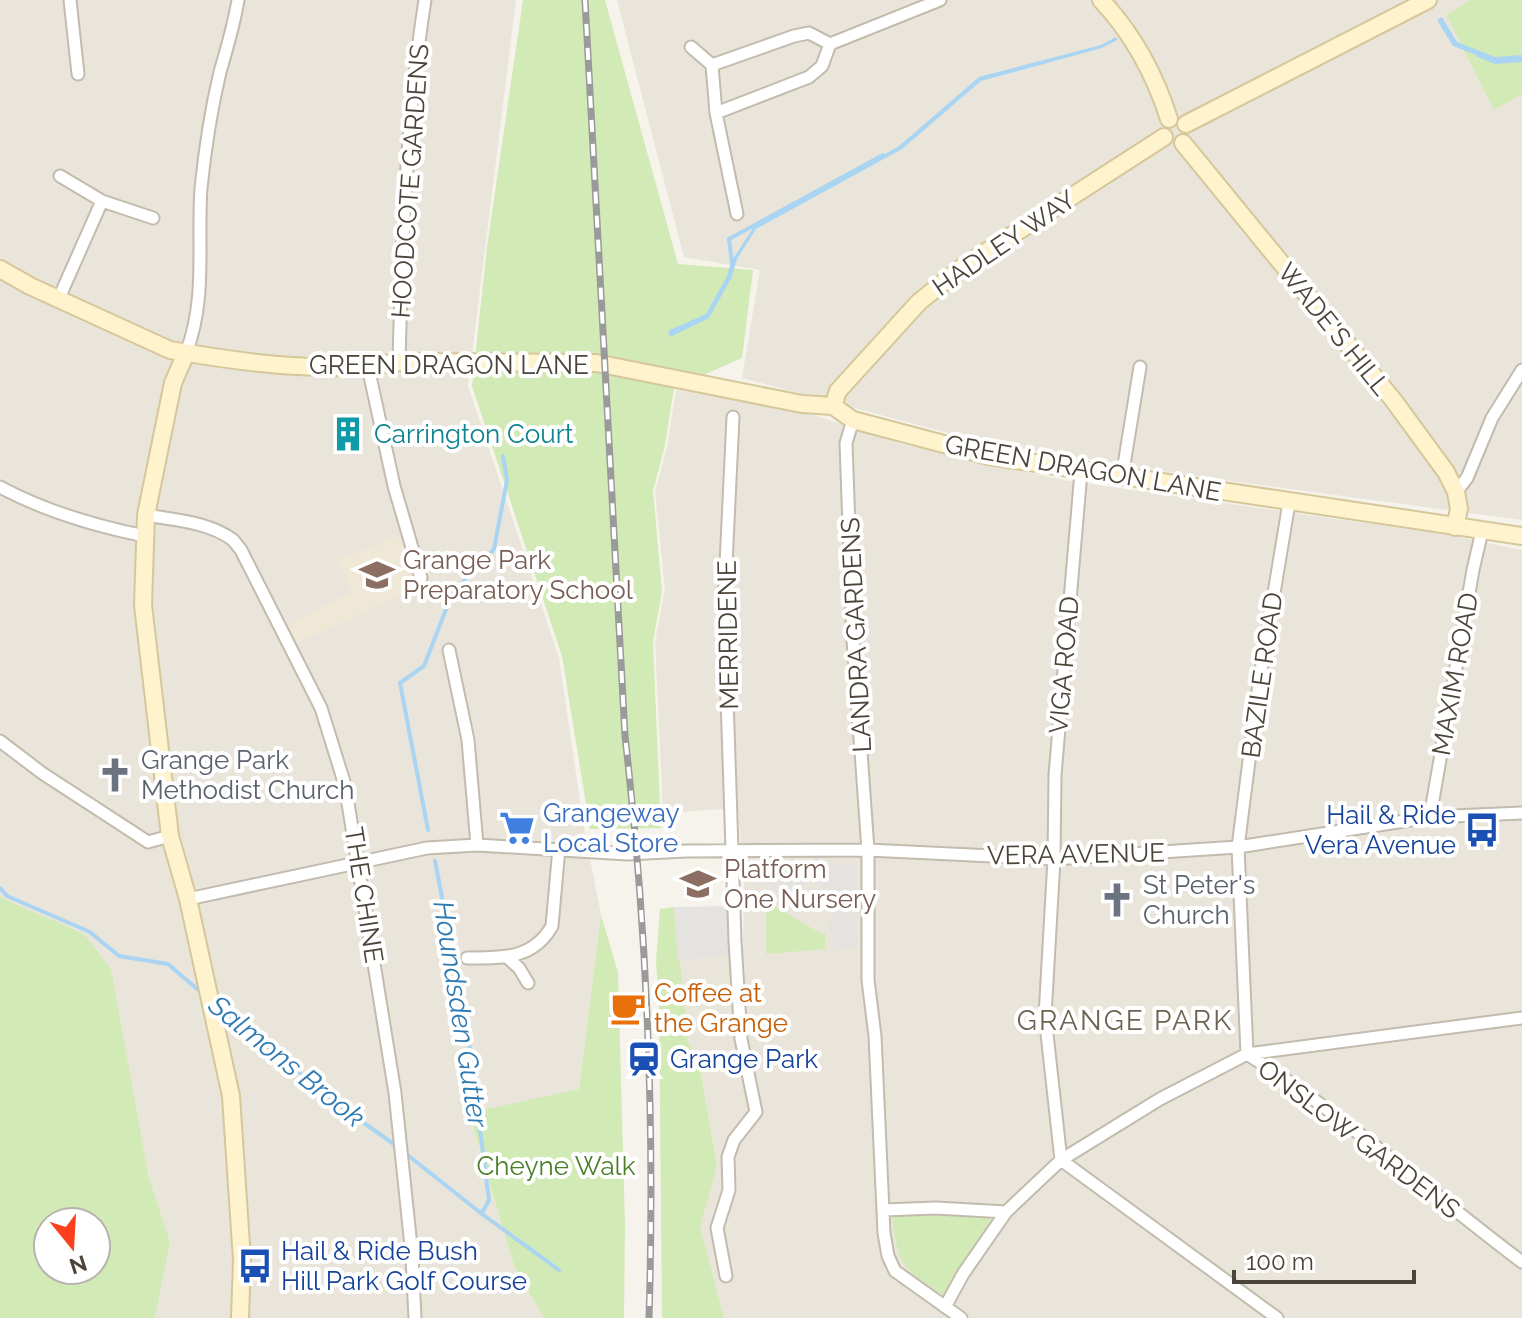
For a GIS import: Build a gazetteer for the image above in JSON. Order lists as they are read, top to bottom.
{
  "streets": {
    "street": [
      "HOODCOTE GARDENS",
      "HADLEY WAY",
      "WADE'S HILL",
      "GREEN DRAGON LANE",
      "MERRIDENE",
      "LANDRA GARDENS",
      "VIGA ROAD",
      "MAXIM ROAD",
      "BAZILE ROAD",
      "VERA AVENUE",
      "THE CHINE",
      "ONSLOW GARDENS"
    ]
  },
  "crossings": [
    ["HOODCOTE GARDENS", "GREEN DRAGON LANE"],
    ["HADLEY WAY", "WADE'S HILL"],
    ["HADLEY WAY", "GREEN DRAGON LANE"],
    ["GREEN DRAGON LANE", "LANDRA GARDENS"],
    ["GREEN DRAGON LANE", "VIGA ROAD"],
    ["GREEN DRAGON LANE", "MAXIM ROAD"],
    ["GREEN DRAGON LANE", "BAZILE ROAD"],
    ["MERRIDENE", "VERA AVENUE"],
    ["LANDRA GARDENS", "VERA AVENUE"],
    ["VIGA ROAD", "VERA AVENUE"],
    ["MAXIM ROAD", "VERA AVENUE"],
    ["BAZILE ROAD", "VERA AVENUE"],
    ["BAZILE ROAD", "ONSLOW GARDENS"],
    ["VERA AVENUE", "THE CHINE"],
    ["VERA AVENUE", "ONSLOW GARDENS"]
  ],
  "districts": ["GRANGE PARK"],
  "water": ["Houndsden Gutter", "Salmons Brook"],
  "parks": ["Cheyne Walk"],
  "places": {
    "building": ["Carrington Court"],
    "school or university": ["Grange Park Preparatory School", "Platform One Nursery"],
    "church": ["Grange Park Methodist Church", "St Peter's Church"],
    "supermarket": ["Grangeway Local Store"],
    "bus stop": ["Hail & Ride Vera Avenue", "Hail & Ride Bush Hill Park Golf Course"],
    "cafe": ["Coffee at the Grange"],
    "station": ["Grange Park"]
  },
  "scale_bar": "100 m",
  "north": "bottom"
}
